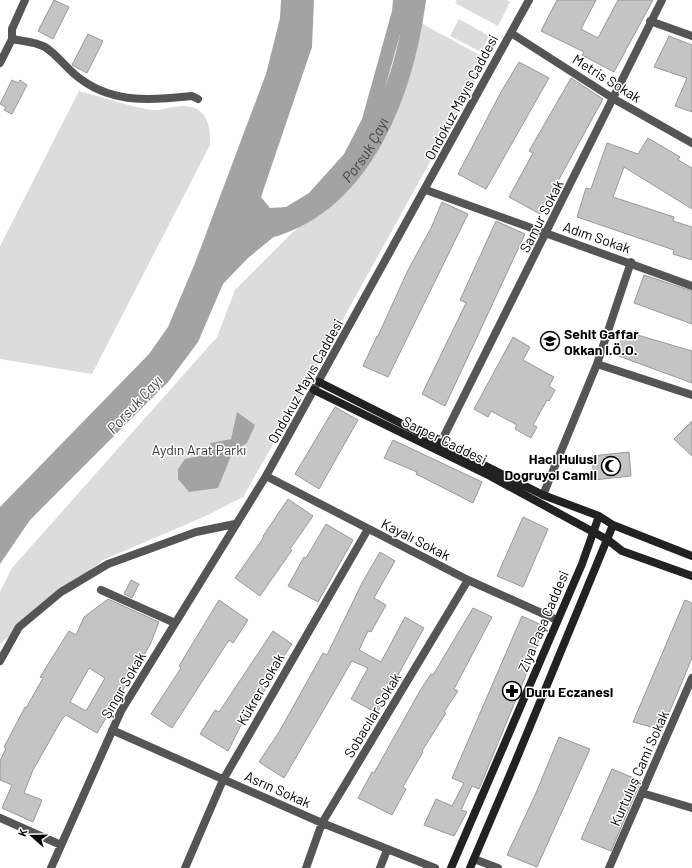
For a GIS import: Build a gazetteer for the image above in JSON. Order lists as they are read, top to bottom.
{
  "streets": {
    "main road": ["Sarper Caddesi", "Ziya Paşa Caddesi"],
    "street": [
      "Metris Sokak",
      "Ondokuz Mayıs Caddesi",
      "Samur Sokak",
      "Adım Sokak",
      "Kayalı Sokak",
      "Şıngır Sokak",
      "Kükrer Sokak",
      "Sobacılar Sokak",
      "Kurtuluş Cami Sokak",
      "Asrın Sokak"
    ]
  },
  "crossings": [
    ["Metris Sokak", "Ondokuz Mayıs Caddesi"],
    ["Metris Sokak", "Samur Sokak"],
    ["Ondokuz Mayıs Caddesi", "Adım Sokak"],
    ["Ondokuz Mayıs Caddesi", "Sarper Caddesi"],
    ["Ondokuz Mayıs Caddesi", "Kayalı Sokak"],
    ["Ondokuz Mayıs Caddesi", "Şıngır Sokak"],
    ["Samur Sokak", "Adım Sokak"],
    ["Samur Sokak", "Sarper Caddesi"],
    ["Sarper Caddesi", "Ziya Paşa Caddesi"],
    ["Kayalı Sokak", "Ziya Paşa Caddesi"],
    ["Kayalı Sokak", "Kükrer Sokak"],
    ["Kayalı Sokak", "Sobacılar Sokak"],
    ["Şıngır Sokak", "Asrın Sokak"],
    ["Kükrer Sokak", "Asrın Sokak"],
    ["Sobacılar Sokak", "Asrın Sokak"]
  ],
  "water": ["Porsuk Çayı"],
  "parks": ["Aydın Arat Parkı"],
  "places": {
    "school or university": ["Sehit Gaffar Okkan I.Ö.O."],
    "mosque": ["Haci Hulusi Dogruyol Camii"],
    "pharmacy": ["Duru Eczanesi"]
  },
  "north": "left"
}
